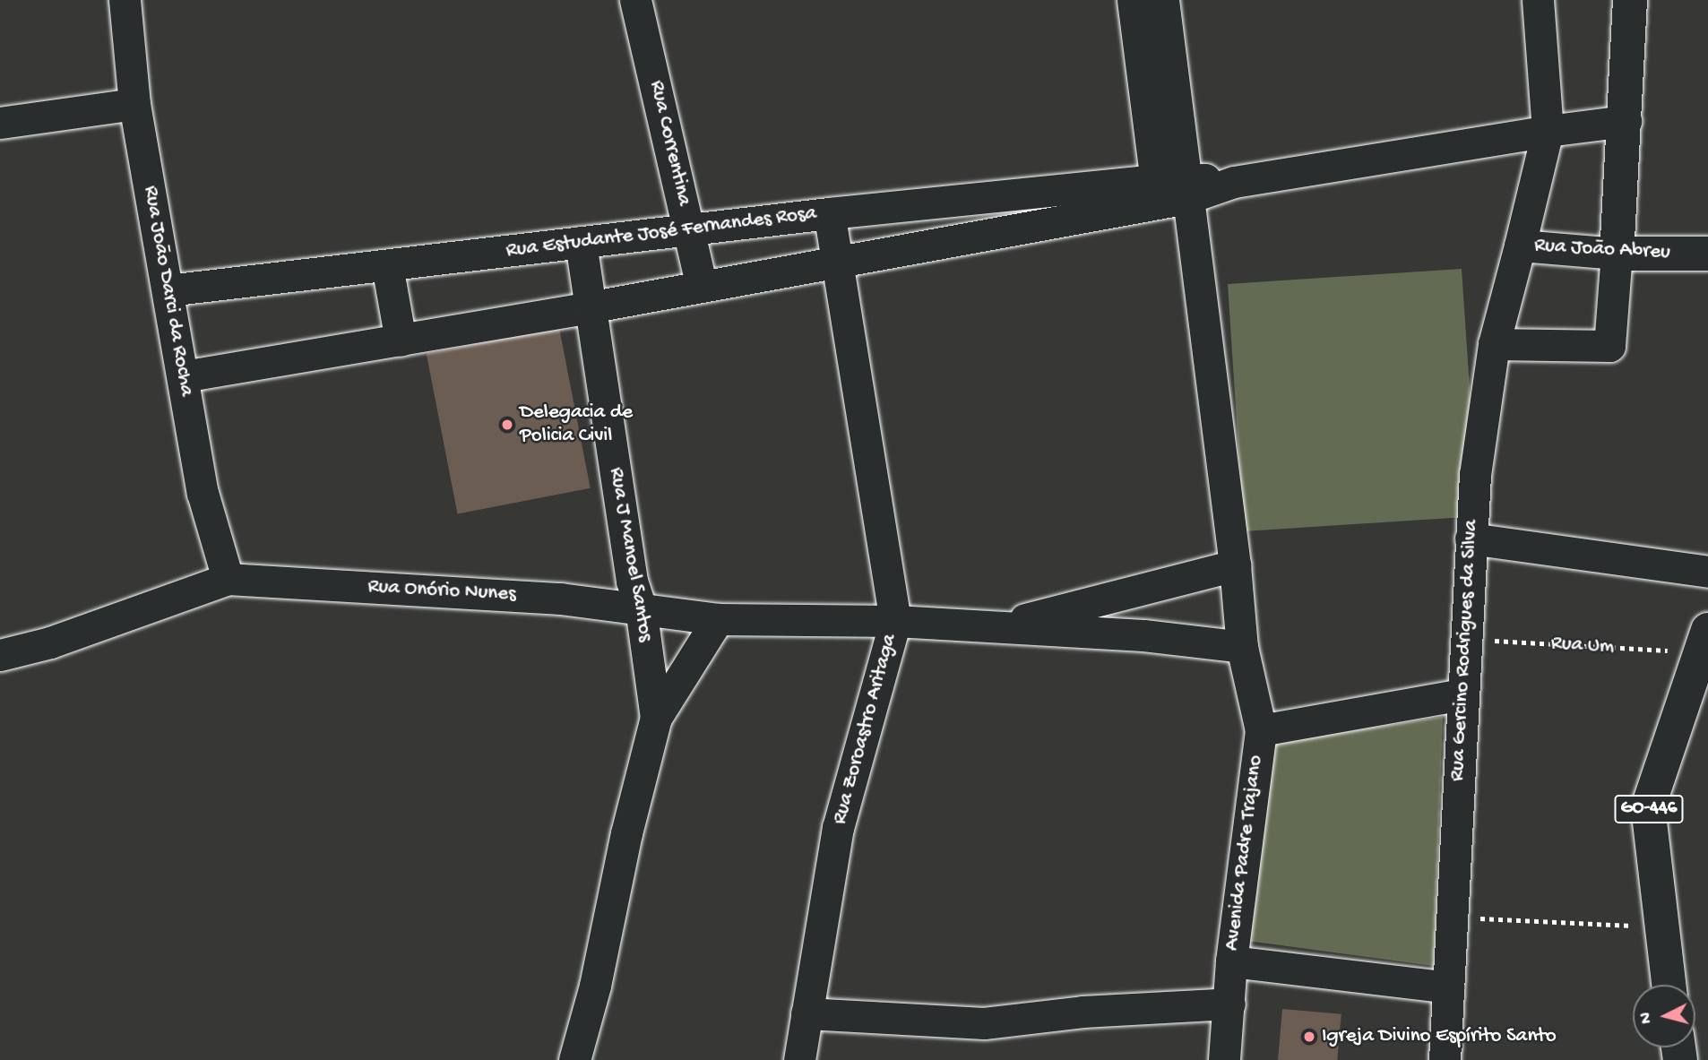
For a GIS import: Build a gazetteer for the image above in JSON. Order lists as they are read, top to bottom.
{
  "streets": {
    "main road": ["Rua João Abreu", "GO-446"],
    "street": [
      "Rua Correntina",
      "Rua Estudante José Fernandes Rosa",
      "Rua João Darci da Rocha",
      "Rua J Manoel Santos",
      "Rua Onório Nunes",
      "Rua Gercino Rodrigues da Silva",
      "Rua Zoroastro Aritaga",
      "Avenida Padre Trajano"
    ],
    "path": ["Rua Um"]
  },
  "crossings": [
    ["Rua Correntina", "Rua Estudante José Fernandes Rosa"],
    ["Rua Estudante José Fernandes Rosa", "Rua João Darci da Rocha"],
    ["Rua Estudante José Fernandes Rosa", "Rua J Manoel Santos"],
    ["Rua Estudante José Fernandes Rosa", "Rua Zoroastro Aritaga"],
    ["Rua Estudante José Fernandes Rosa", "Avenida Padre Trajano"],
    ["Rua João Abreu", "Rua Gercino Rodrigues da Silva"],
    ["Rua João Darci da Rocha", "Rua Onório Nunes"],
    ["Rua J Manoel Santos", "Rua Onório Nunes"],
    ["Rua Onório Nunes", "Rua Zoroastro Aritaga"],
    ["Rua Onório Nunes", "Avenida Padre Trajano"],
    ["Rua Um", "Rua Gercino Rodrigues da Silva"],
    ["Rua Um", "GO-446"]
  ],
  "places": ["Delegacia de Policia Civil", "Igreja Divino Espírito Santo"],
  "north": "left"
}
